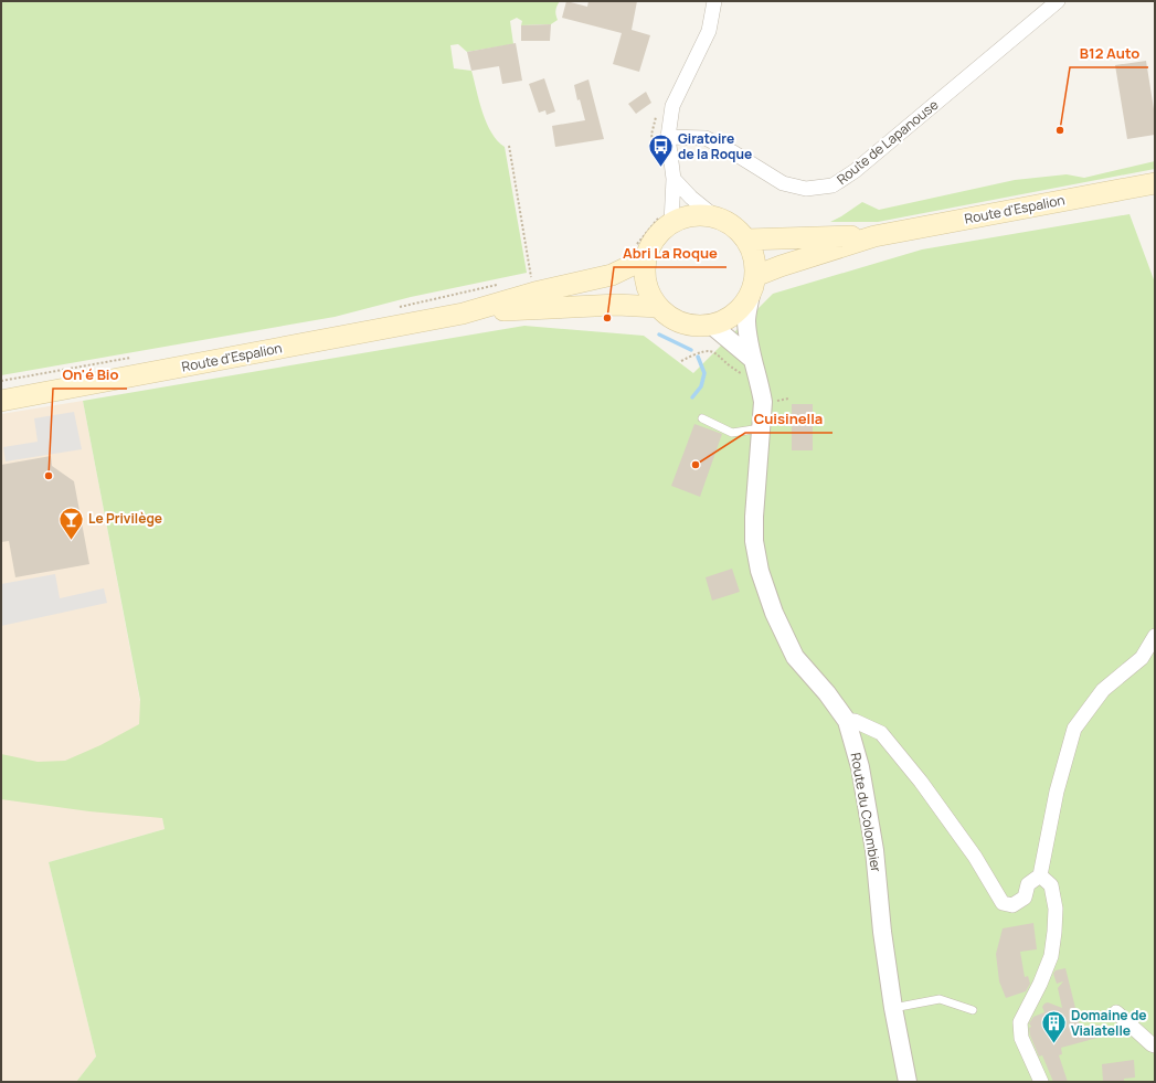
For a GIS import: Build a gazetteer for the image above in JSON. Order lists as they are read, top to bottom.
{
  "streets": {
    "main road": ["Route d'Espalion"],
    "street": ["Route de Lapanouse", "Route du Colombier"]
  },
  "crossings": [
    ["Route d'Espalion", "Route du Colombier"]
  ],
  "places": {
    "other": [
      "B12 Auto",
      "Abri La Roque",
      "Cuisinella",
      "On'é Bio"
    ],
    "bus stop": ["Giratoire de la Roque"],
    "bar": ["Le Privilège"],
    "building": ["Domaine de Vialatelle"]
  }
}
